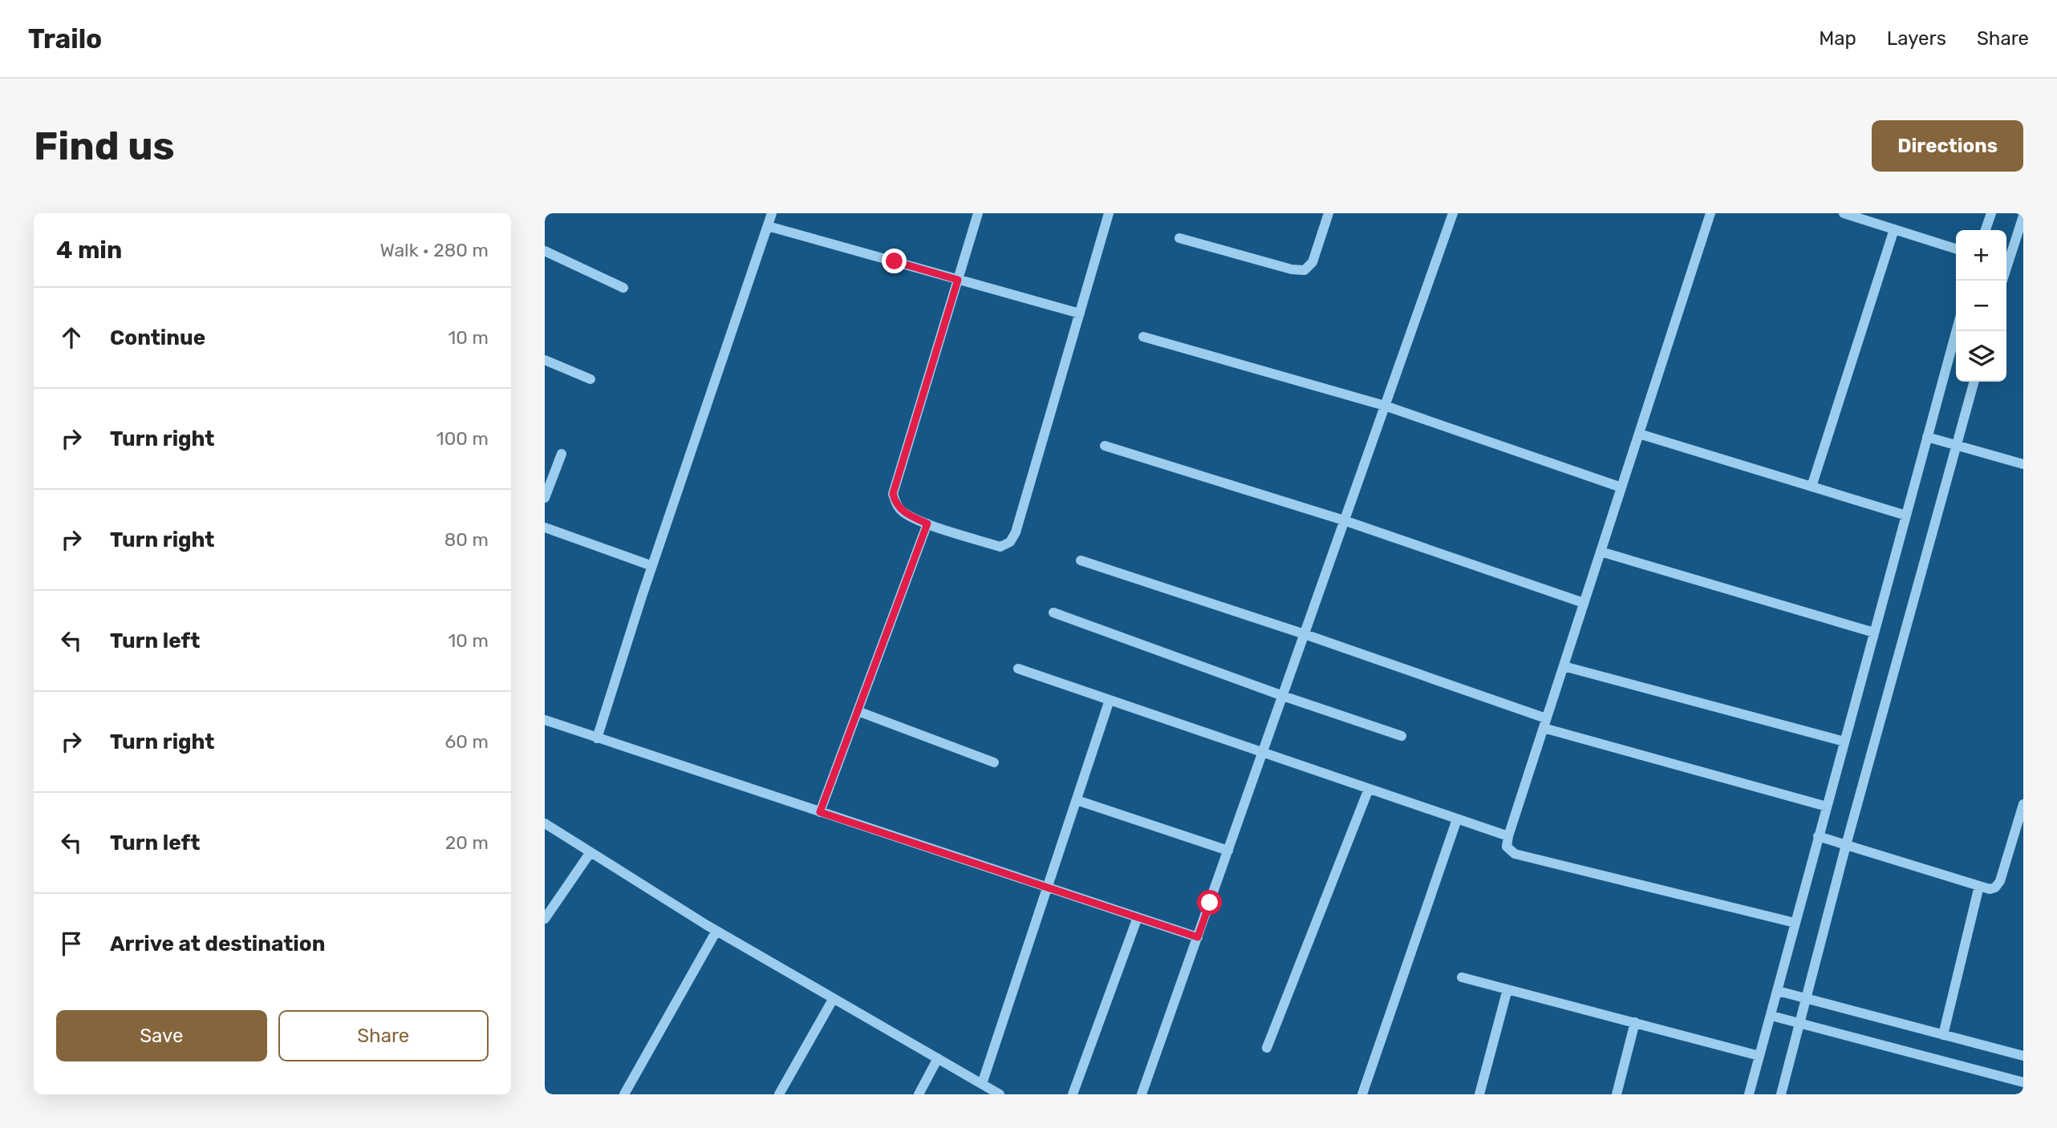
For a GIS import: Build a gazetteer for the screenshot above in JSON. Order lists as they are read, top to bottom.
{
  "page": {
    "header": "Trailo",
    "nav": ["Map", "Layers", "Share"],
    "buttons": [
      "Directions",
      ["Save", "Share"]
    ],
    "title": "Find us",
    "heading": ["4 min", "Walk · 280 m"],
    "map_buttons": ["+", "−"],
    "list": [
      ["Continue", "10 m"],
      ["Turn right", "100 m"],
      ["Turn right", "80 m"],
      ["Turn left", "10 m"],
      ["Turn right", "60 m"],
      ["Turn left", "20 m"],
      "Arrive at destination"
    ]
  }
}
